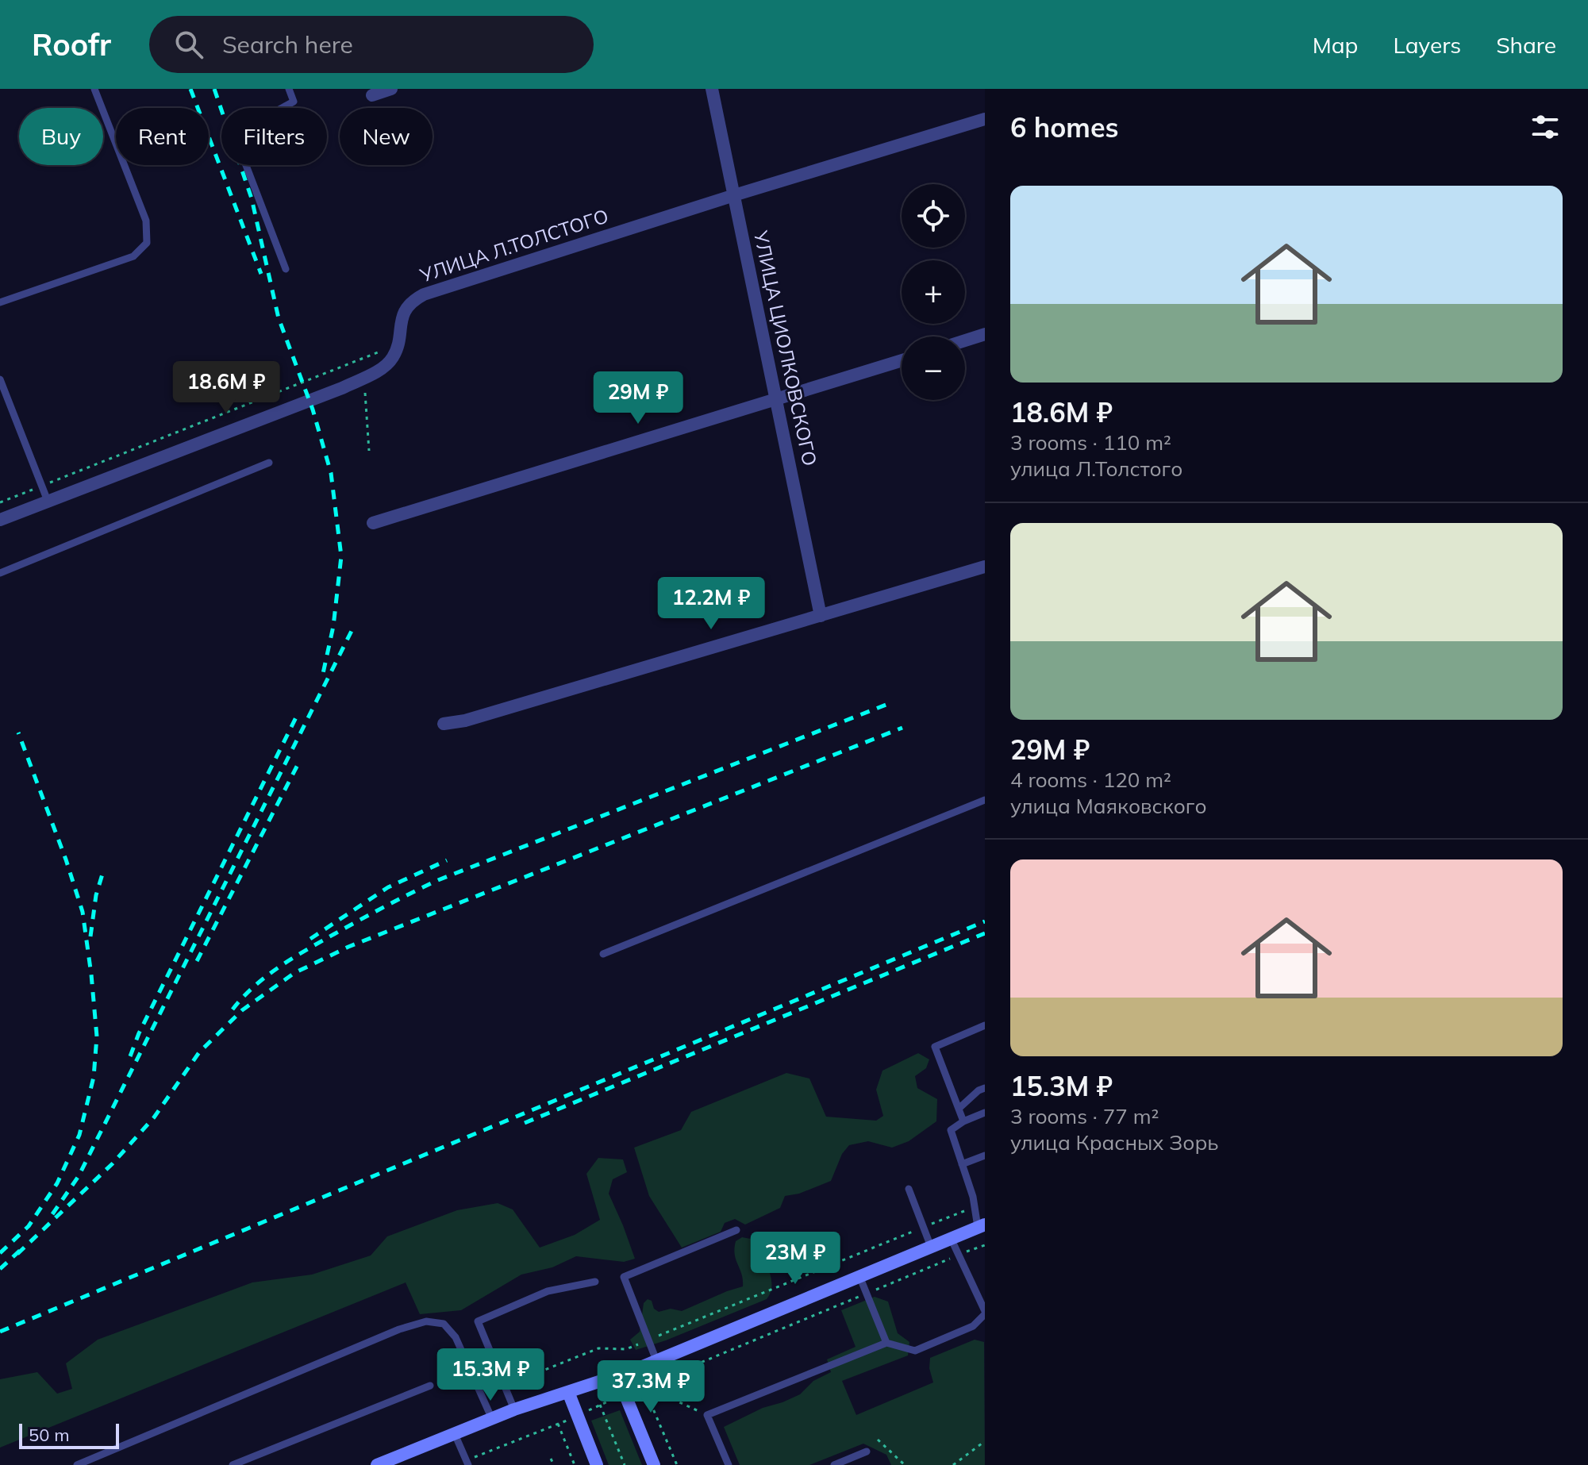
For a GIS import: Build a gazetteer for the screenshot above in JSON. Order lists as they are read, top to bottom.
{
  "streets": {
    "street": ["УЛИЦА Л.ТОЛСТОГО", "УЛИЦА ЦИОЛКОВСКОГО"]
  },
  "crossings": [
    ["УЛИЦА Л.ТОЛСТОГО", "УЛИЦА ЦИОЛКОВСКОГО"]
  ],
  "scale_bar": "50 m",
  "page": {
    "header": "Roofr",
    "search": "Search here",
    "nav": ["Map", "Layers", "Share"],
    "heading": "6 homes",
    "chip": [
      "Buy",
      "Rent",
      "Filters",
      "New"
    ],
    "list": [
      {
        "name": "18.6M ₽",
        "note": "3 rooms · 110 m² · улица Л.Толстого"
      },
      {
        "name": "29M ₽",
        "note": "4 rooms · 120 m² · улица Маяковского"
      },
      {
        "name": "15.3M ₽",
        "note": "3 rooms · 77 m² · улица Красных Зорь"
      }
    ],
    "map_buttons": ["+", "−"],
    "price": [
      "18.6M ₽",
      "29M ₽",
      "12.2M ₽",
      "23M ₽",
      "15.3M ₽",
      "37.3M ₽"
    ],
    "scale": "50 m"
  }
}
